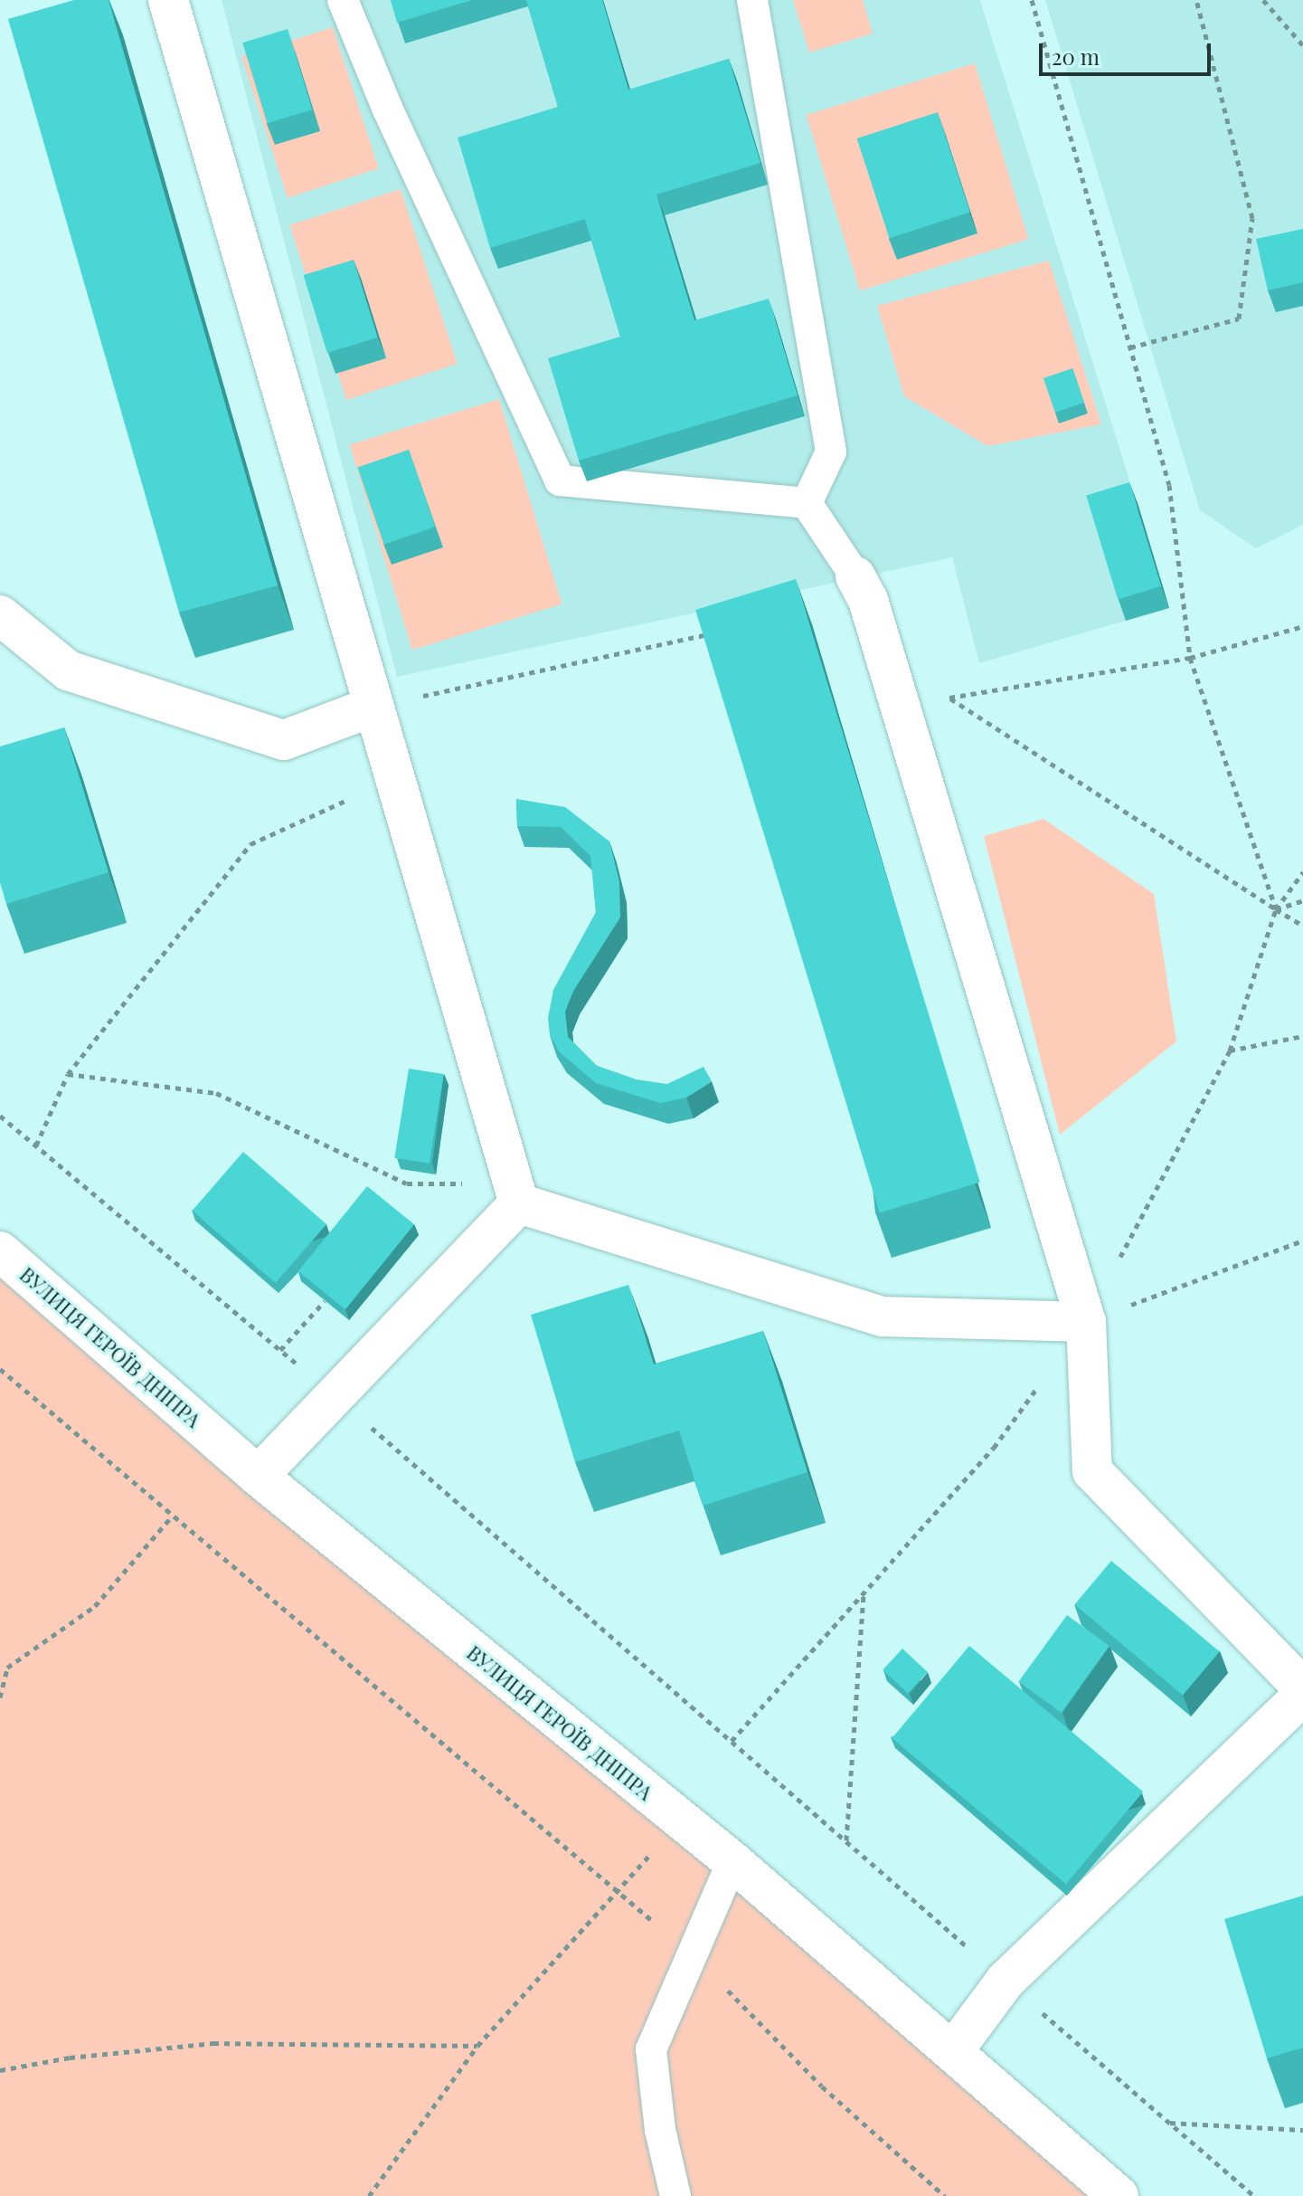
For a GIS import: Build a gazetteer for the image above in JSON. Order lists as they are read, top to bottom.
{
  "streets": {
    "street": ["ВУЛИЦЯ ГЕРОЇВ ДНІПРА"]
  },
  "scale_bar": "20 m"
}
